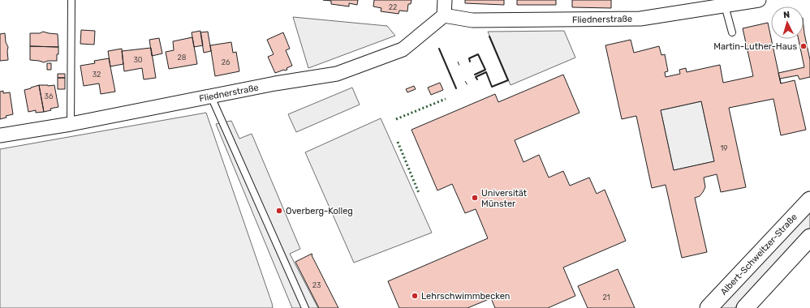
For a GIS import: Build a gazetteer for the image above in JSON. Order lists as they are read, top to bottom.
{
  "streets": {
    "street": ["Fliednerstraße", "Albert-Schweitzer-Straße"]
  },
  "places": [
    "Martin-Luther-Haus",
    "Universität Münster",
    "Overberg-Kolleg",
    "Lehrschwimmbecken"
  ],
  "house_numbers": [
    "22",
    "28",
    "30",
    "26",
    "32",
    "36",
    "19",
    "23",
    "21"
  ],
  "north": "top"
}
